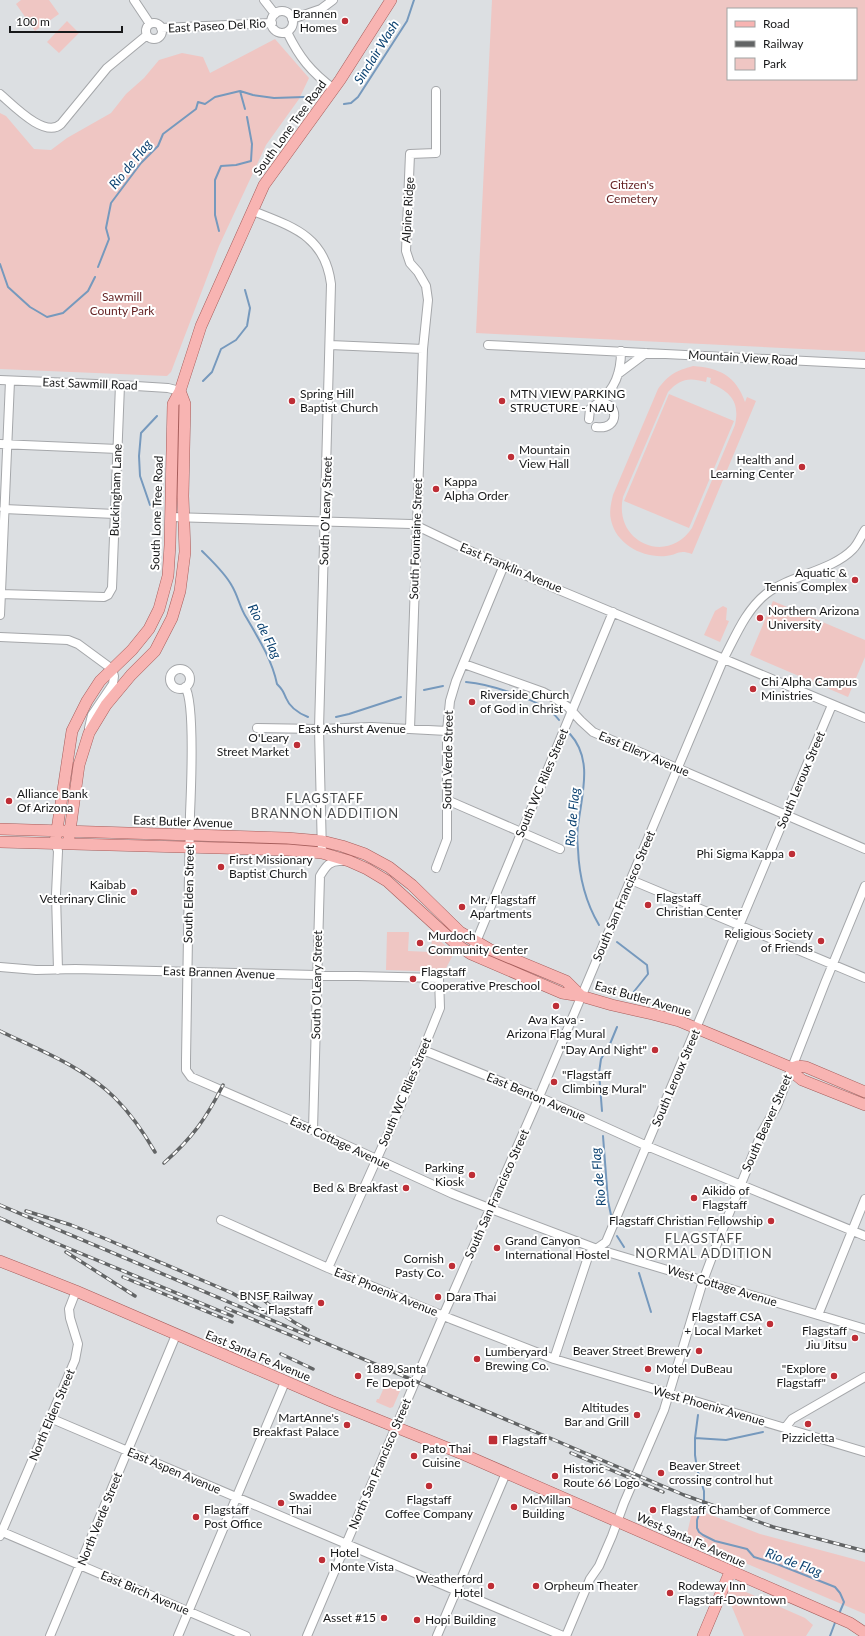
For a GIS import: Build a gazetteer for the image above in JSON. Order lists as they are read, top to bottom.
{
  "streets": {
    "main road": [
      "South Lone Tree Road",
      "East Butler Avenue",
      "East Santa Fe Avenue",
      "West Santa Fe Avenue"
    ],
    "street": [
      "East Paseo Del Rio",
      "Alpine Ridge",
      "Mountain View Road",
      "East Sawmill Road",
      "Buckingham Lane",
      "South O'Leary Street",
      "South Fountaine Street",
      "East Franklin Avenue",
      "East Ashurst Avenue",
      "East Ellery Avenue",
      "South Verde Street",
      "South Leroux Street",
      "South WC Riles Street",
      "South Elden Street",
      "South San Francisco Street",
      "East Brannen Avenue",
      "East Benton Avenue",
      "South Beaver Street",
      "East Cottage Avenue",
      "West Cottage Avenue",
      "East Phoenix Avenue",
      "West Phoenix Avenue",
      "North Elden Street",
      "North San Francisco Street",
      "East Aspen Avenue",
      "North Verde Street",
      "East Birch Avenue"
    ]
  },
  "crossings": [
    ["South Lone Tree Road", "East Sawmill Road"],
    ["South Lone Tree Road", "South O'Leary Street"],
    ["South Lone Tree Road", "East Franklin Avenue"],
    ["South Lone Tree Road", "East Butler Avenue"],
    ["Alpine Ridge", "South Fountaine Street"],
    ["East Sawmill Road", "Buckingham Lane"],
    ["South O'Leary Street", "East Franklin Avenue"],
    ["South O'Leary Street", "East Ashurst Avenue"],
    ["South O'Leary Street", "East Butler Avenue"],
    ["South O'Leary Street", "East Brannen Avenue"],
    ["South O'Leary Street", "East Cottage Avenue"],
    ["South Fountaine Street", "East Franklin Avenue"],
    ["South Fountaine Street", "East Ashurst Avenue"],
    ["East Franklin Avenue", "South Verde Street"],
    ["East Franklin Avenue", "South Leroux Street"],
    ["East Franklin Avenue", "South WC Riles Street"],
    ["East Franklin Avenue", "South San Francisco Street"],
    ["East Ashurst Avenue", "South Verde Street"],
    ["East Ellery Avenue", "South Verde Street"],
    ["East Ellery Avenue", "South Leroux Street"],
    ["East Ellery Avenue", "South WC Riles Street"],
    ["East Ellery Avenue", "South San Francisco Street"],
    ["South Leroux Street", "East Butler Avenue"],
    ["South Leroux Street", "East Benton Avenue"],
    ["South Leroux Street", "West Cottage Avenue"],
    ["South Leroux Street", "East Phoenix Avenue"],
    ["South Leroux Street", "West Phoenix Avenue"],
    ["South WC Riles Street", "East Butler Avenue"],
    ["South WC Riles Street", "East Brannen Avenue"],
    ["South WC Riles Street", "East Benton Avenue"],
    ["South WC Riles Street", "East Cottage Avenue"],
    ["South WC Riles Street", "East Phoenix Avenue"],
    ["East Butler Avenue", "South Elden Street"],
    ["East Butler Avenue", "South San Francisco Street"],
    ["East Butler Avenue", "South Beaver Street"],
    ["South Elden Street", "East Brannen Avenue"],
    ["South Elden Street", "East Cottage Avenue"],
    ["South San Francisco Street", "East Benton Avenue"],
    ["South San Francisco Street", "East Cottage Avenue"],
    ["South San Francisco Street", "West Cottage Avenue"],
    ["South San Francisco Street", "East Phoenix Avenue"],
    ["South San Francisco Street", "North San Francisco Street"],
    ["East Benton Avenue", "South Beaver Street"],
    ["South Beaver Street", "West Cottage Avenue"],
    ["South Beaver Street", "West Phoenix Avenue"],
    ["South Beaver Street", "East Aspen Avenue"],
    ["South Beaver Street", "West Santa Fe Avenue"],
    ["East Cottage Avenue", "West Cottage Avenue"],
    ["East Phoenix Avenue", "West Phoenix Avenue"],
    ["East Santa Fe Avenue", "North Elden Street"],
    ["East Santa Fe Avenue", "North San Francisco Street"],
    ["East Santa Fe Avenue", "North Verde Street"],
    ["East Santa Fe Avenue", "West Santa Fe Avenue"],
    ["North Elden Street", "East Aspen Avenue"],
    ["North Elden Street", "East Birch Avenue"],
    ["North San Francisco Street", "East Aspen Avenue"],
    ["East Aspen Avenue", "North Verde Street"],
    ["North Verde Street", "East Birch Avenue"]
  ],
  "districts": ["FLAGSTAFF BRANNON ADDITION", "FLAGSTAFF NORMAL ADDITION"],
  "water": ["Sinclair Wash", "Rio de Flag"],
  "parks": ["Citizen's Cemetery", "Sawmill County Park"],
  "places": {
    "other": [
      "Brannen Homes",
      "Spring Hill Baptist Church",
      "MTN VIEW PARKING STRUCTURE - NAU",
      "Mountain View Hall",
      "Health and Learning Center",
      "Kappa Alpha Order",
      "Aquatic & Tennis Complex",
      "Northern Arizona University",
      "Chi Alpha Campus Ministries",
      "Riverside Church of God in Christ",
      "O'Leary Street Market",
      "Alliance Bank Of Arizona",
      "Phi Sigma Kappa",
      "First Missionary Baptist Church",
      "Kaibab Veterinary Clinic",
      "Flagstaff Christian Center",
      "Mr. Flagstaff Apartments",
      "Religious Society of Friends",
      "Murdoch Community Center",
      "Flagstaff Cooperative Preschool",
      "Ava Kava - Arizona Flag Mural",
      "\"Day And Night\"",
      "\"Flagstaff Climbing Mural\"",
      "Parking Kiosk",
      "Bed & Breakfast",
      "Aikido of Flagstaff",
      "Flagstaff Christian Fellowship",
      "Grand Canyon International Hostel",
      "Cornish Pasty Co.",
      "Dara Thai",
      "BNSF Railway - Flagstaff",
      "Flagstaff CSA + Local Market",
      "Flagstaff Jiu Jitsu",
      "Beaver Street Brewery",
      "Lumberyard Brewing Co.",
      "Motel DuBeau",
      "1889 Santa Fe Depot",
      "\"Explore Flagstaff\"",
      "Altitudes Bar and Grill",
      "Pizzicletta",
      "MartAnne's Breakfast Palace",
      "Pato Thai Cuisine",
      "Beaver Street crossing control hut",
      "Historic Route 66 Logo",
      "Flagstaff Coffee Company",
      "Swaddee Thai",
      "McMillan Building",
      "Flagstaff Chamber of Commerce",
      "Flagstaff Post Office",
      "Hotel Monte Vista",
      "Weatherford Hotel",
      "Orpheum Theater",
      "Rodeway Inn Flagstaff-Downtown",
      "Asset #15",
      "Hopi Building"
    ],
    "transit": ["Flagstaff"]
  },
  "legend": ["Road", "Railway", "Park"],
  "scale_bar": "100 m"
}
